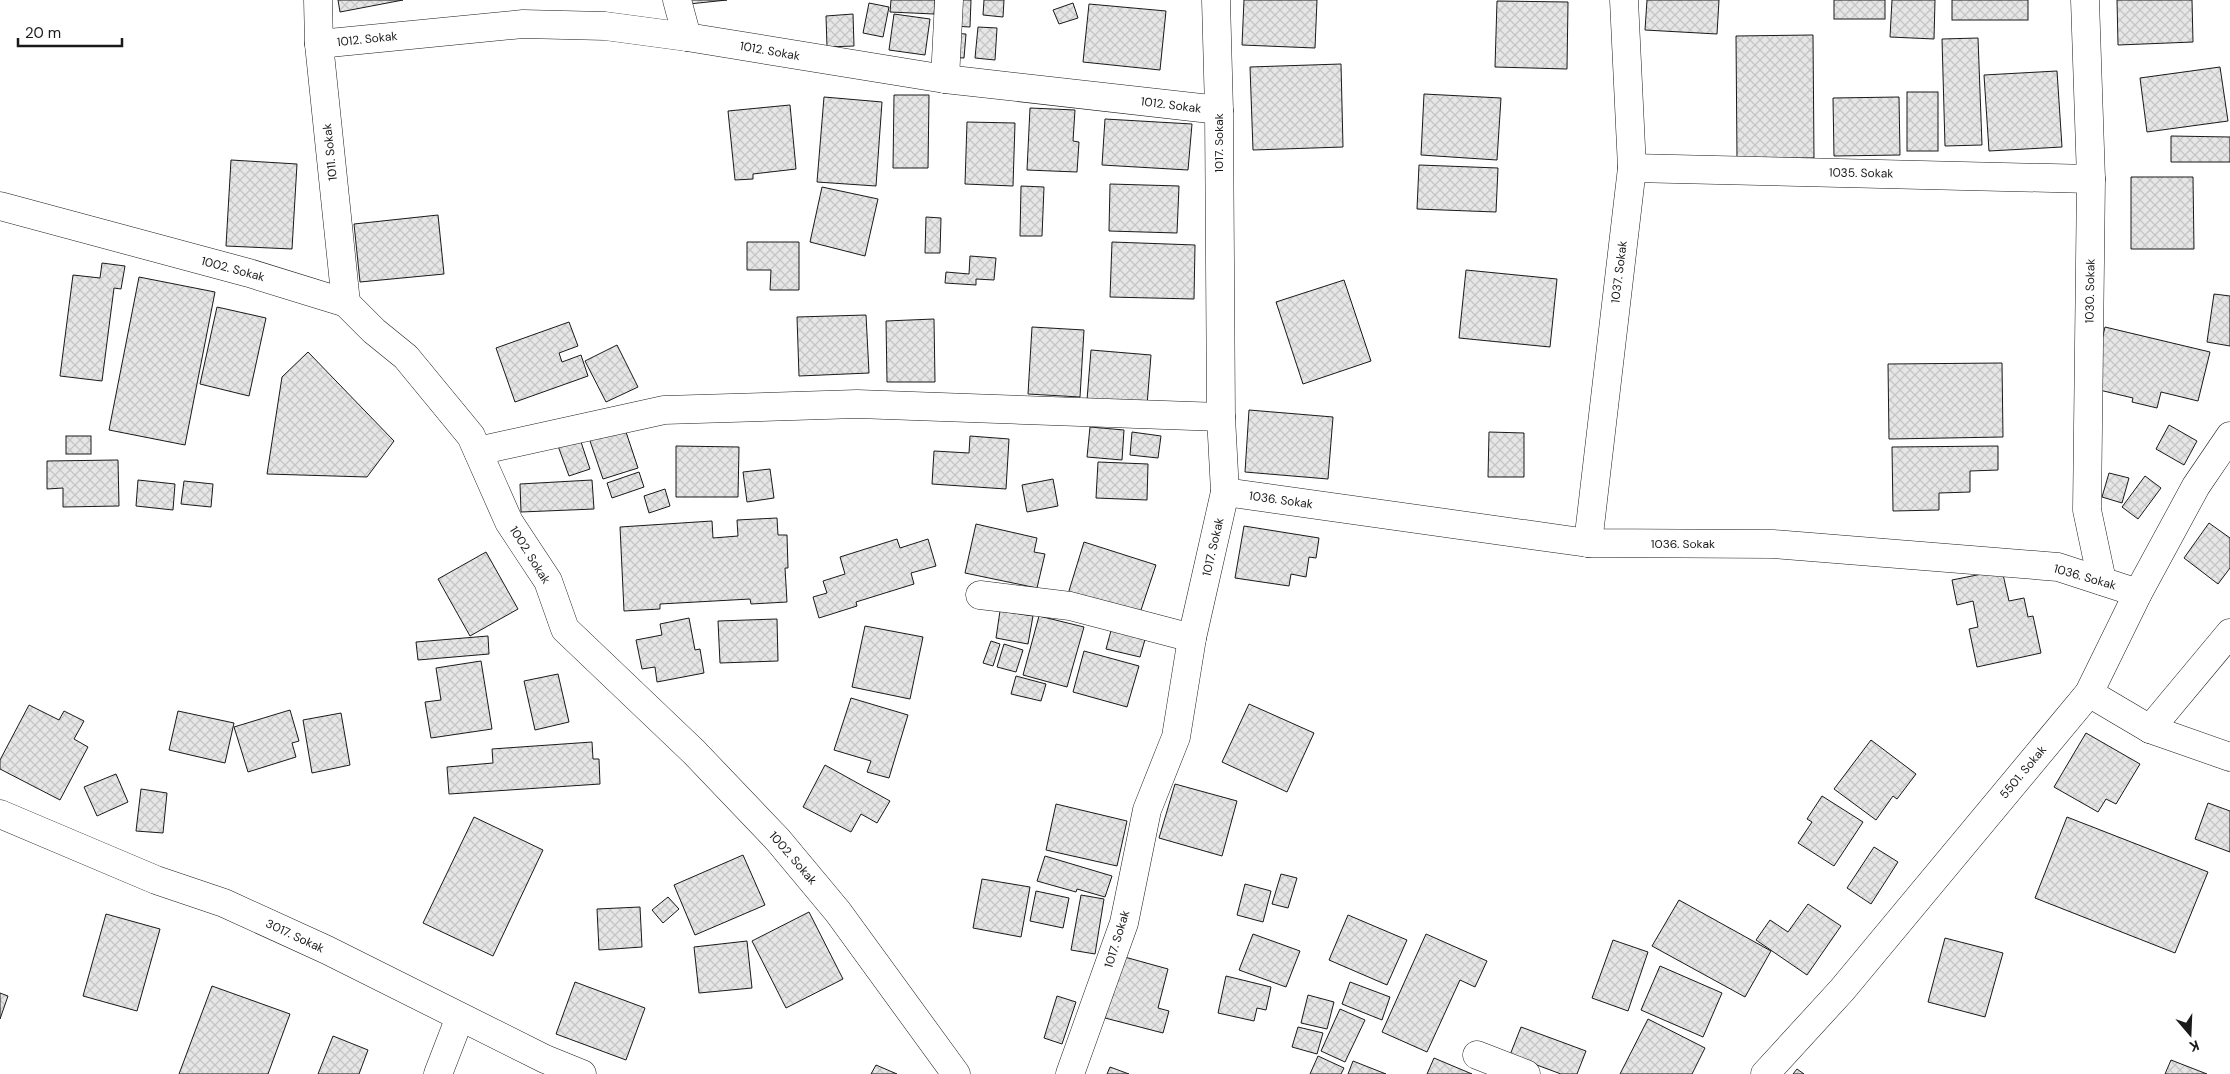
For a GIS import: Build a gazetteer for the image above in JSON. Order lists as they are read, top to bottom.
{
  "streets": {
    "street": [
      "1012. Sokak",
      "1017. Sokak",
      "1011. Sokak",
      "1035. Sokak",
      "1002. Sokak",
      "1037. Sokak",
      "1030. Sokak",
      "1036. Sokak",
      "5501. Sokak",
      "3017. Sokak"
    ]
  },
  "crossings": [
    ["1012. Sokak", "1017. Sokak"],
    ["1012. Sokak", "1011. Sokak"],
    ["1017. Sokak", "1036. Sokak"],
    ["1011. Sokak", "1002. Sokak"],
    ["1035. Sokak", "1037. Sokak"],
    ["1035. Sokak", "1030. Sokak"],
    ["1037. Sokak", "1036. Sokak"],
    ["1030. Sokak", "1036. Sokak"],
    ["1036. Sokak", "5501. Sokak"]
  ],
  "scale_bar": "20 m",
  "north": "bottom"
}
